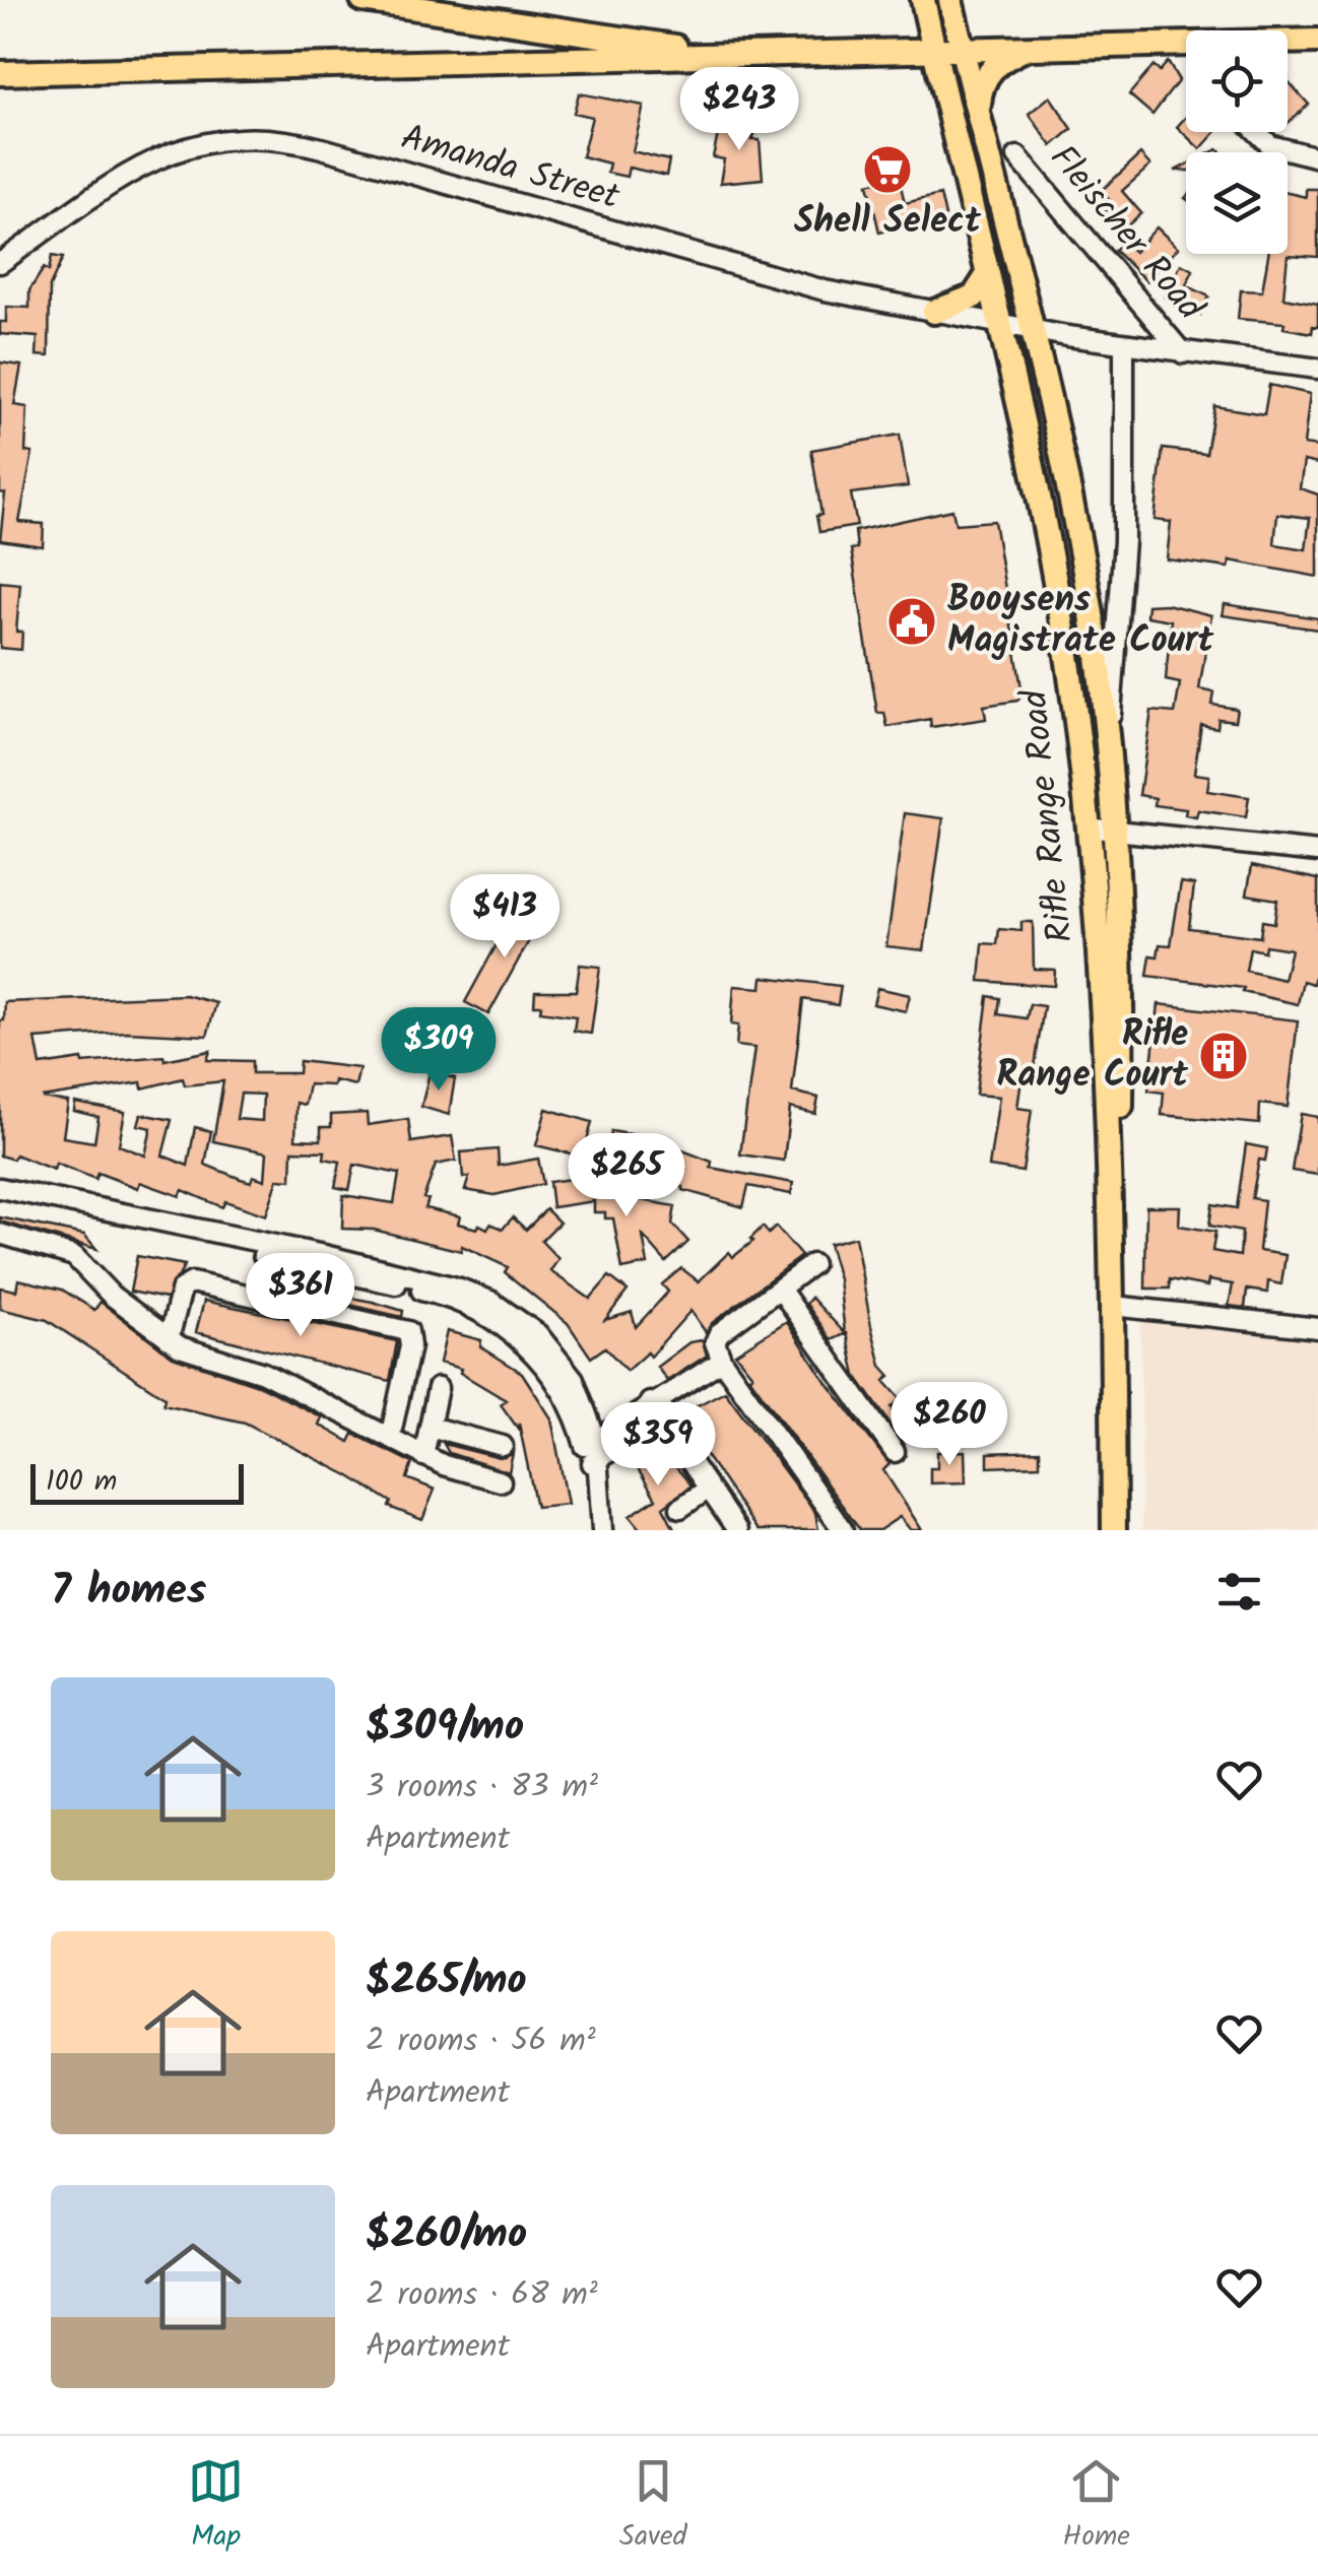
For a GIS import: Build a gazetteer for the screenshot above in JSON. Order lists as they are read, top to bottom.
{
  "streets": {
    "main road": ["Rifle Range Road"],
    "street": ["Amanda Street", "Fleischer Road"]
  },
  "crossings": [
    ["Amanda Street", "Fleischer Road"],
    ["Amanda Street", "Rifle Range Road"]
  ],
  "places": {
    "supermarket": ["Shell Select"],
    "public building": ["Booysens Magistrate Court"],
    "building": ["Rifle Range Court"]
  },
  "scale_bar": "100 m",
  "page": {
    "price": [
      "$243",
      "$413",
      "$309",
      "$265",
      "$361",
      "$260",
      "$359"
    ],
    "scale": "100 m",
    "heading": "7 homes",
    "list": [
      {
        "name": "$309/mo",
        "note": "3 rooms · 83 m² · Apartment"
      },
      {
        "name": "$265/mo",
        "note": "2 rooms · 56 m² · Apartment"
      },
      {
        "name": "$260/mo",
        "note": "2 rooms · 68 m² · Apartment"
      }
    ],
    "tabs": ["Map", "Saved", "Home"]
  }
}
